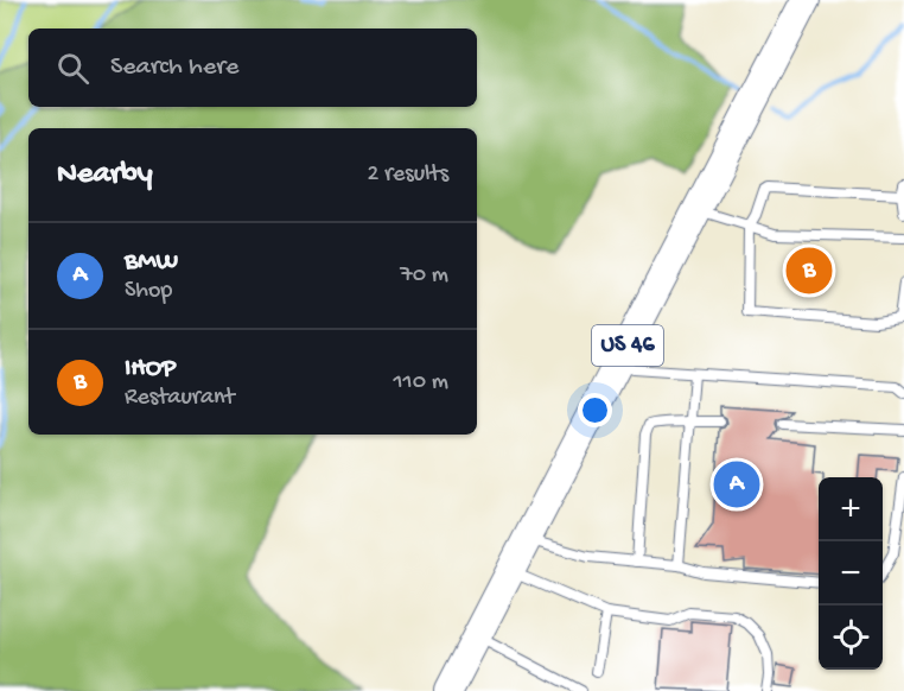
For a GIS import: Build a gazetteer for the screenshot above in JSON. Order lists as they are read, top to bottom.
{
  "streets": {
    "main road": ["US 46"]
  },
  "page": {
    "search": "Search here",
    "heading": ["Nearby", "2 results"],
    "list": [
      {
        "mark": "A",
        "name": "BMW",
        "note": "Shop",
        "value": "70 m"
      },
      {
        "mark": "B",
        "name": "IHOP",
        "note": "Restaurant",
        "value": "110 m"
      }
    ],
    "pins": ["B", "A"],
    "map_buttons": ["+", "−"]
  }
}
